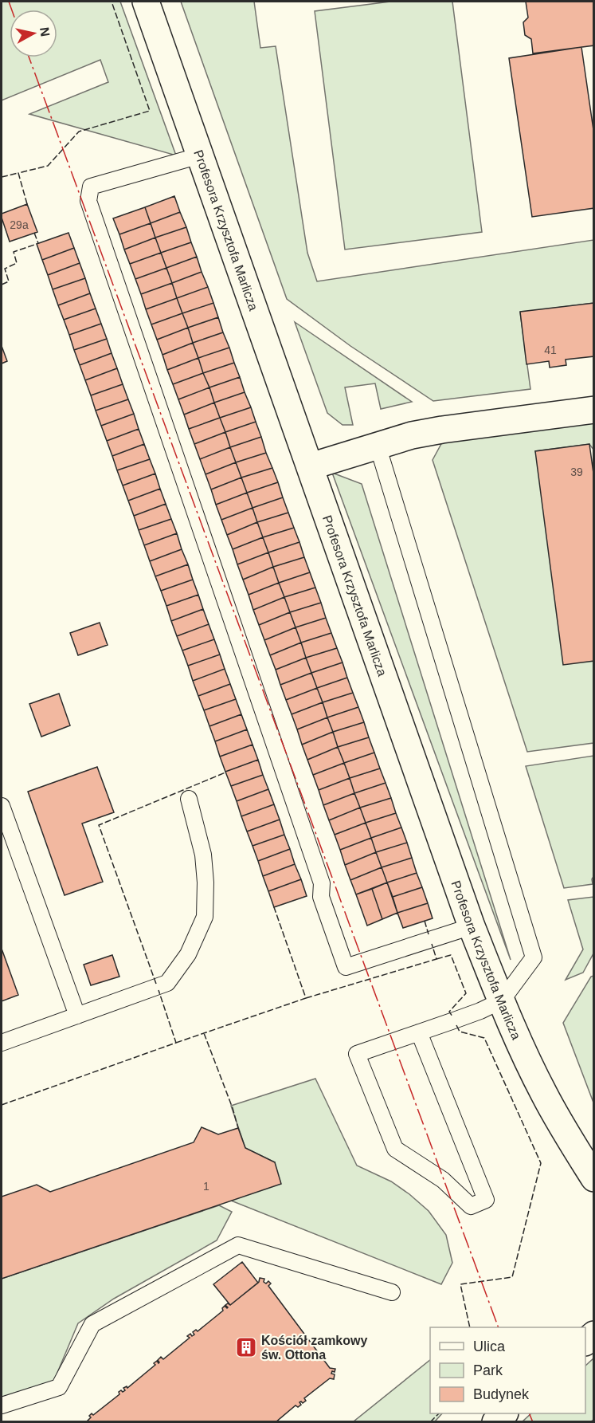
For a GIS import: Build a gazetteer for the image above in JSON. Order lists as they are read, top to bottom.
{
  "streets": {
    "street": ["Profesora Krzysztofa Marlicza"]
  },
  "places": {
    "building": ["Kościół zamkowy św. Ottona"]
  },
  "house_numbers": [
    "29a",
    "41",
    "39",
    "1"
  ],
  "legend": ["Ulica", "Park", "Budynek"],
  "north": "right"
}
